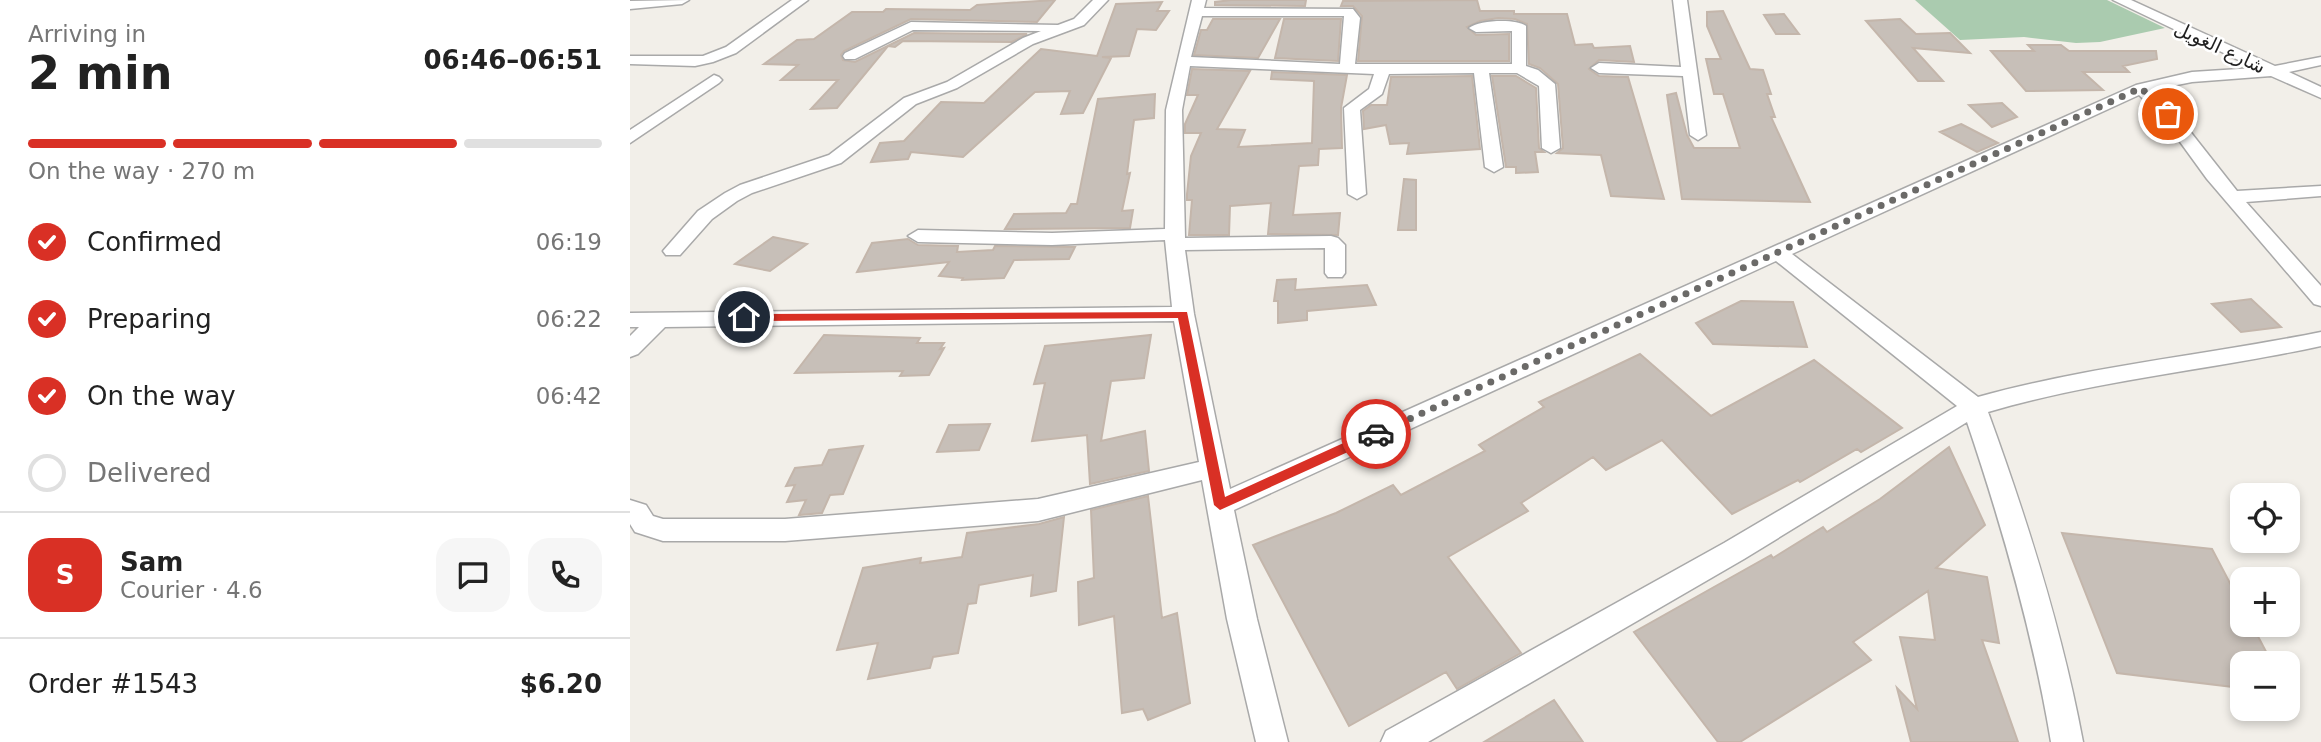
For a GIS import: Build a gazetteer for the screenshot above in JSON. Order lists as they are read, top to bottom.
{
  "streets": {
    "street": ["شارع الغويل"]
  },
  "page": {
    "heading": ["2 min", "Arriving in", "06:46–06:51"],
    "panel": [
      "Sam",
      "Courier · 4.6",
      "Order #1543",
      "$6.20"
    ],
    "bar": "On the way · 270 m",
    "list": [
      ["Confirmed", "06:19"],
      ["Preparing", "06:22"],
      ["On the way", "06:42"],
      "Delivered"
    ],
    "map_buttons": ["+", "−"],
    "round": "S"
  }
}
